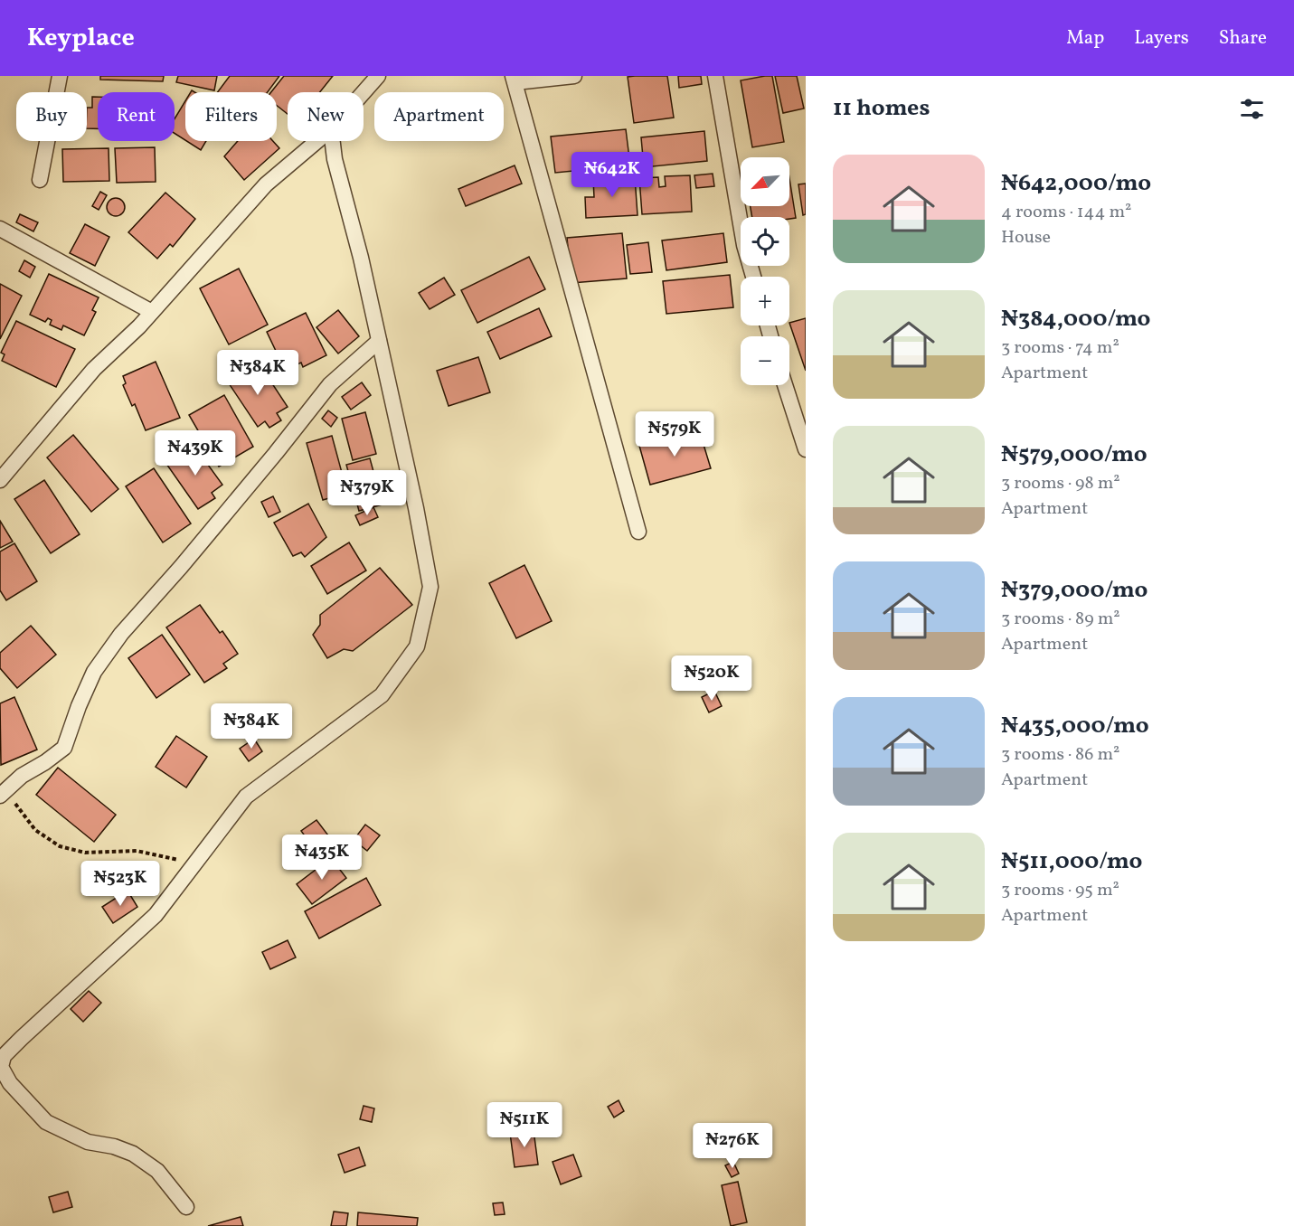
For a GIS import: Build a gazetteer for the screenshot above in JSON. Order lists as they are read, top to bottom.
{
  "north": "bottom left",
  "page": {
    "header": "Keyplace",
    "nav": ["Map", "Layers", "Share"],
    "heading": "11 homes",
    "chip": [
      "Buy",
      "Rent",
      "Filters",
      "New",
      "Apartment"
    ],
    "list": [
      {
        "name": "₦642,000/mo",
        "note": "4 rooms · 144 m² · House"
      },
      {
        "name": "₦384,000/mo",
        "note": "3 rooms · 74 m² · Apartment"
      },
      {
        "name": "₦579,000/mo",
        "note": "3 rooms · 98 m² · Apartment"
      },
      {
        "name": "₦379,000/mo",
        "note": "3 rooms · 89 m² · Apartment"
      },
      {
        "name": "₦435,000/mo",
        "note": "3 rooms · 86 m² · Apartment"
      },
      {
        "name": "₦511,000/mo",
        "note": "3 rooms · 95 m² · Apartment"
      }
    ],
    "price": [
      "₦642K",
      "₦384K",
      "₦579K",
      "₦439K",
      "₦379K",
      "₦520K",
      "₦384K",
      "₦435K",
      "₦523K",
      "₦511K",
      "₦276K"
    ],
    "map_buttons": ["+", "−"]
  }
}
